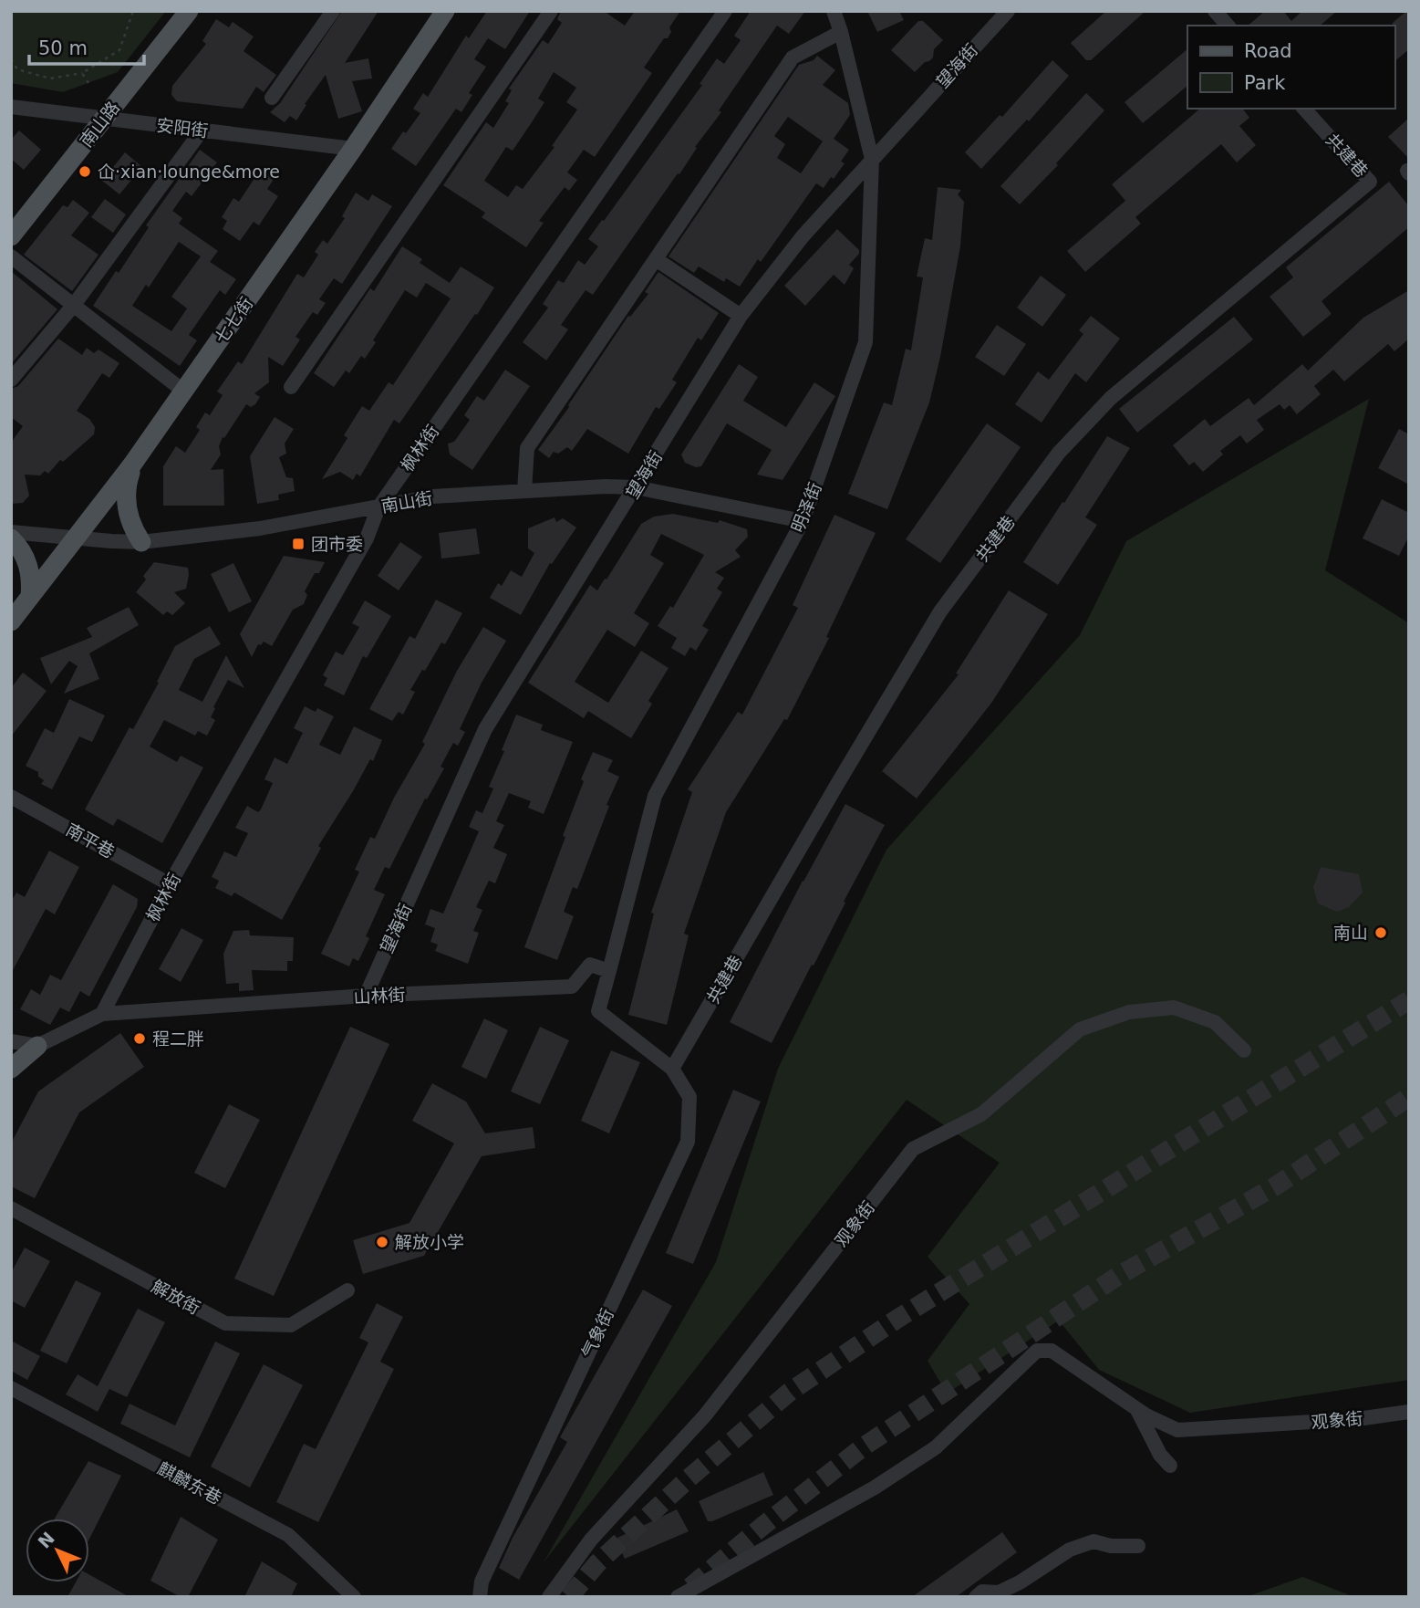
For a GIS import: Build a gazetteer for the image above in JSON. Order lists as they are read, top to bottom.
{
  "streets": {
    "main road": ["南山路", "七七街"],
    "street": [
      "望海街",
      "安阳街",
      "共建巷",
      "枫林街",
      "南山街",
      "明泽街",
      "南平巷",
      "山林街",
      "观象街",
      "解放街",
      "气象街",
      "麒麟东巷"
    ]
  },
  "crossings": [
    ["望海街", "南山街"],
    ["望海街", "明泽街"],
    ["望海街", "山林街"],
    ["南山路", "安阳街"],
    ["安阳街", "七七街"],
    ["共建巷", "气象街"],
    ["七七街", "南山街"],
    ["枫林街", "南山街"],
    ["枫林街", "南平巷"],
    ["枫林街", "山林街"],
    ["南山街", "明泽街"],
    ["明泽街", "山林街"]
  ],
  "places": {
    "other": [
      "仚·xian·lounge&more",
      "南山",
      "程二胖",
      "解放小学"
    ],
    "transit": ["团市委"]
  },
  "legend": ["Road", "Park"],
  "scale_bar": "50 m",
  "north": "top left"
}
